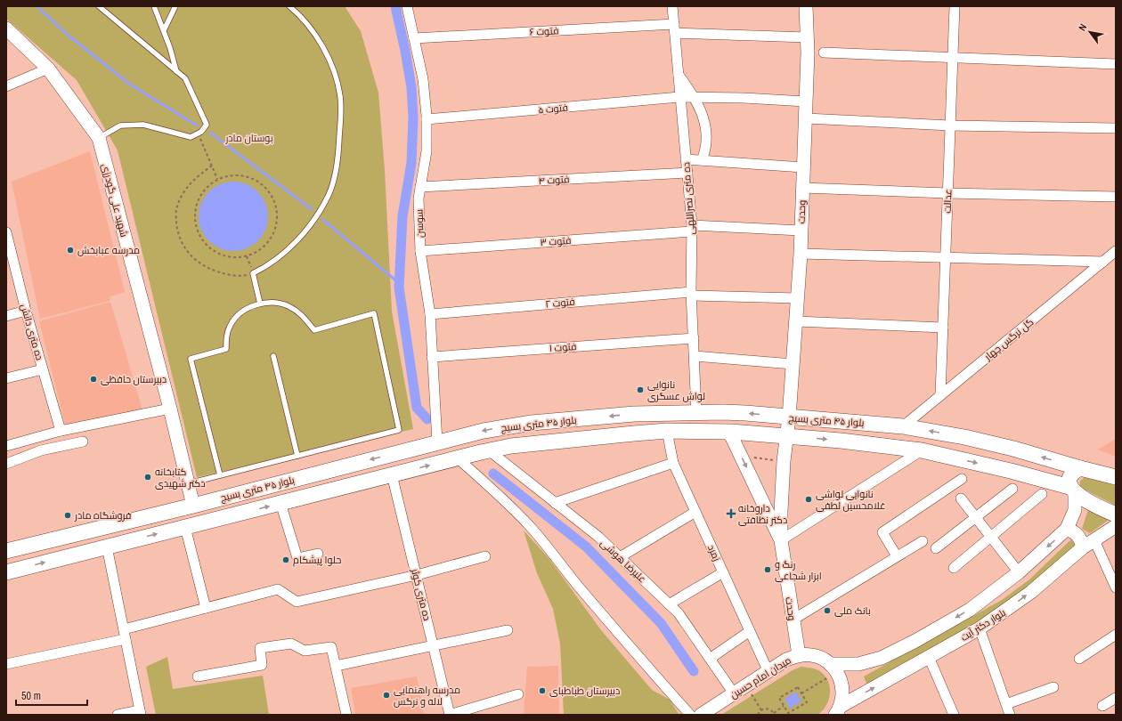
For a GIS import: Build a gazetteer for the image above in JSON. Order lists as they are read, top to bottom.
{
  "streets": {
    "main road": ["بلوار ۴۵ متری بسیج"],
    "street": [
      "فتوت ۶",
      "فتوت ۵",
      "فتوت ۴",
      "ده متری نصراللهی",
      "شهید علی گودرزی",
      "عدالت",
      "وحدت",
      "سوسن",
      "فتوت ۳",
      "فتوت ۲",
      "ده متری دانش",
      "گل نرگس چهار",
      "فتوت ۱",
      "زمرد",
      "علیرضا هوشی",
      "ده متری کوثر",
      "بلوار دکتر آیت",
      "میدان امام حسین"
    ]
  },
  "crossings": [
    ["فتوت ۶", "ده متری نصراللهی"],
    ["فتوت ۶", "وحدت"],
    ["فتوت ۶", "سوسن"],
    ["فتوت ۵", "ده متری نصراللهی"],
    ["فتوت ۵", "وحدت"],
    ["فتوت ۵", "سوسن"],
    ["فتوت ۴", "ده متری نصراللهی"],
    ["فتوت ۴", "سوسن"],
    ["ده متری نصراللهی", "فتوت ۳"],
    ["ده متری نصراللهی", "فتوت ۲"],
    ["ده متری نصراللهی", "فتوت ۱"],
    ["ده متری نصراللهی", "بلوار ۴۵ متری بسیج"],
    ["شهید علی گودرزی", "بلوار ۴۵ متری بسیج"],
    ["عدالت", "گل نرگس چهار"],
    ["وحدت", "فتوت ۳"],
    ["وحدت", "فتوت ۲"],
    ["وحدت", "بلوار ۴۵ متری بسیج"],
    ["وحدت", "میدان امام حسین"],
    ["سوسن", "فتوت ۳"],
    ["سوسن", "فتوت ۲"],
    ["سوسن", "فتوت ۱"],
    ["سوسن", "بلوار ۴۵ متری بسیج"],
    ["گل نرگس چهار", "بلوار ۴۵ متری بسیج"],
    ["بلوار ۴۵ متری بسیج", "زمرد"],
    ["بلوار ۴۵ متری بسیج", "علیرضا هوشی"],
    ["بلوار ۴۵ متری بسیج", "ده متری کوثر"],
    ["بلوار ۴۵ متری بسیج", "بلوار دکتر آیت"],
    ["زمرد", "میدان امام حسین"],
    ["علیرضا هوشی", "میدان امام حسین"],
    ["بلوار دکتر آیت", "میدان امام حسین"]
  ],
  "parks": ["بوستان مادر"],
  "places": {
    "other": [
      "مدرسه عبابخش",
      "دبیرستان حافظی",
      "نانوایی لواش عسگری",
      "کتابخانه دکتر شهیدی",
      "نانوایی لواشی غلامحسین لطفی",
      "فروشگاه مادر",
      "حلوا پیشکام",
      "رنگ و ابزار شجاعی",
      "بانک ملی",
      "دبیرستان طباطبای",
      "مدرسه راهنمایی لاله و نرگس"
    ],
    "health": ["داروخانه دکتر نظافتی"]
  },
  "scale_bar": "50 m",
  "north": "top left"
}
